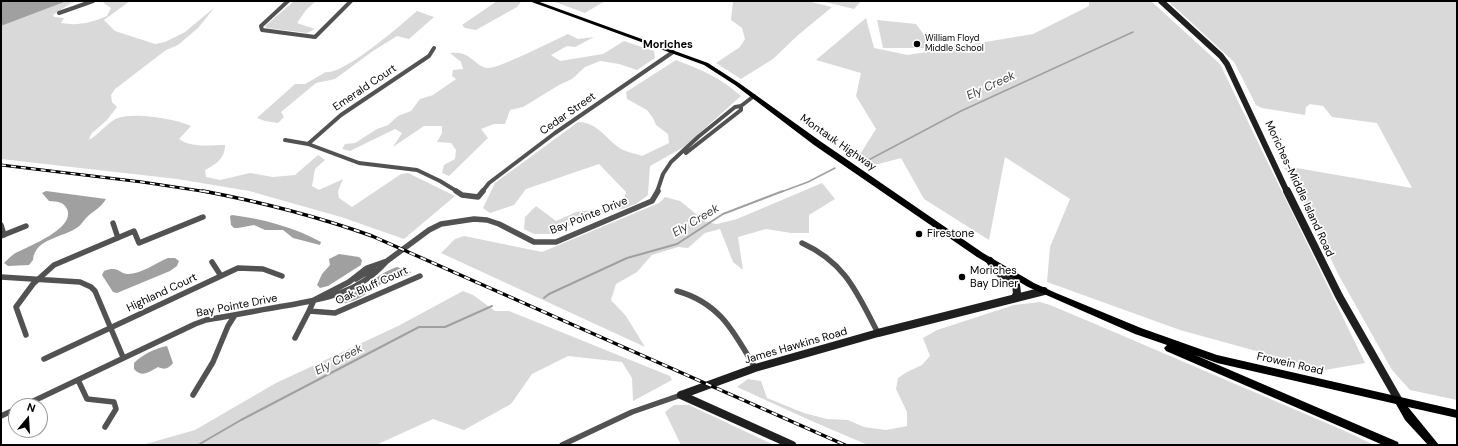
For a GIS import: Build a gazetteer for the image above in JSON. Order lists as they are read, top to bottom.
{
  "streets": {
    "main road": [
      "Montauk Highway",
      "Moriches-Middle Island Road",
      "James Hawkins Road",
      "Frowein Road"
    ],
    "street": [
      "Emerald Court",
      "Cedar Street",
      "Bay Pointe Drive",
      "Oak Bluff Court",
      "Highland Court"
    ]
  },
  "crossings": [
    ["Emerald Court", "Cedar Street"],
    ["Cedar Street", "Montauk Highway"],
    ["Montauk Highway", "Bay Pointe Drive"],
    ["Montauk Highway", "James Hawkins Road"],
    ["Montauk Highway", "Frowein Road"],
    ["Moriches-Middle Island Road", "Frowein Road"]
  ],
  "districts": ["Moriches"],
  "water": ["Ely Creek"],
  "places": ["William Floyd Middle School", "Firestone", "Moriches Bay Diner"],
  "north": "top"
}
